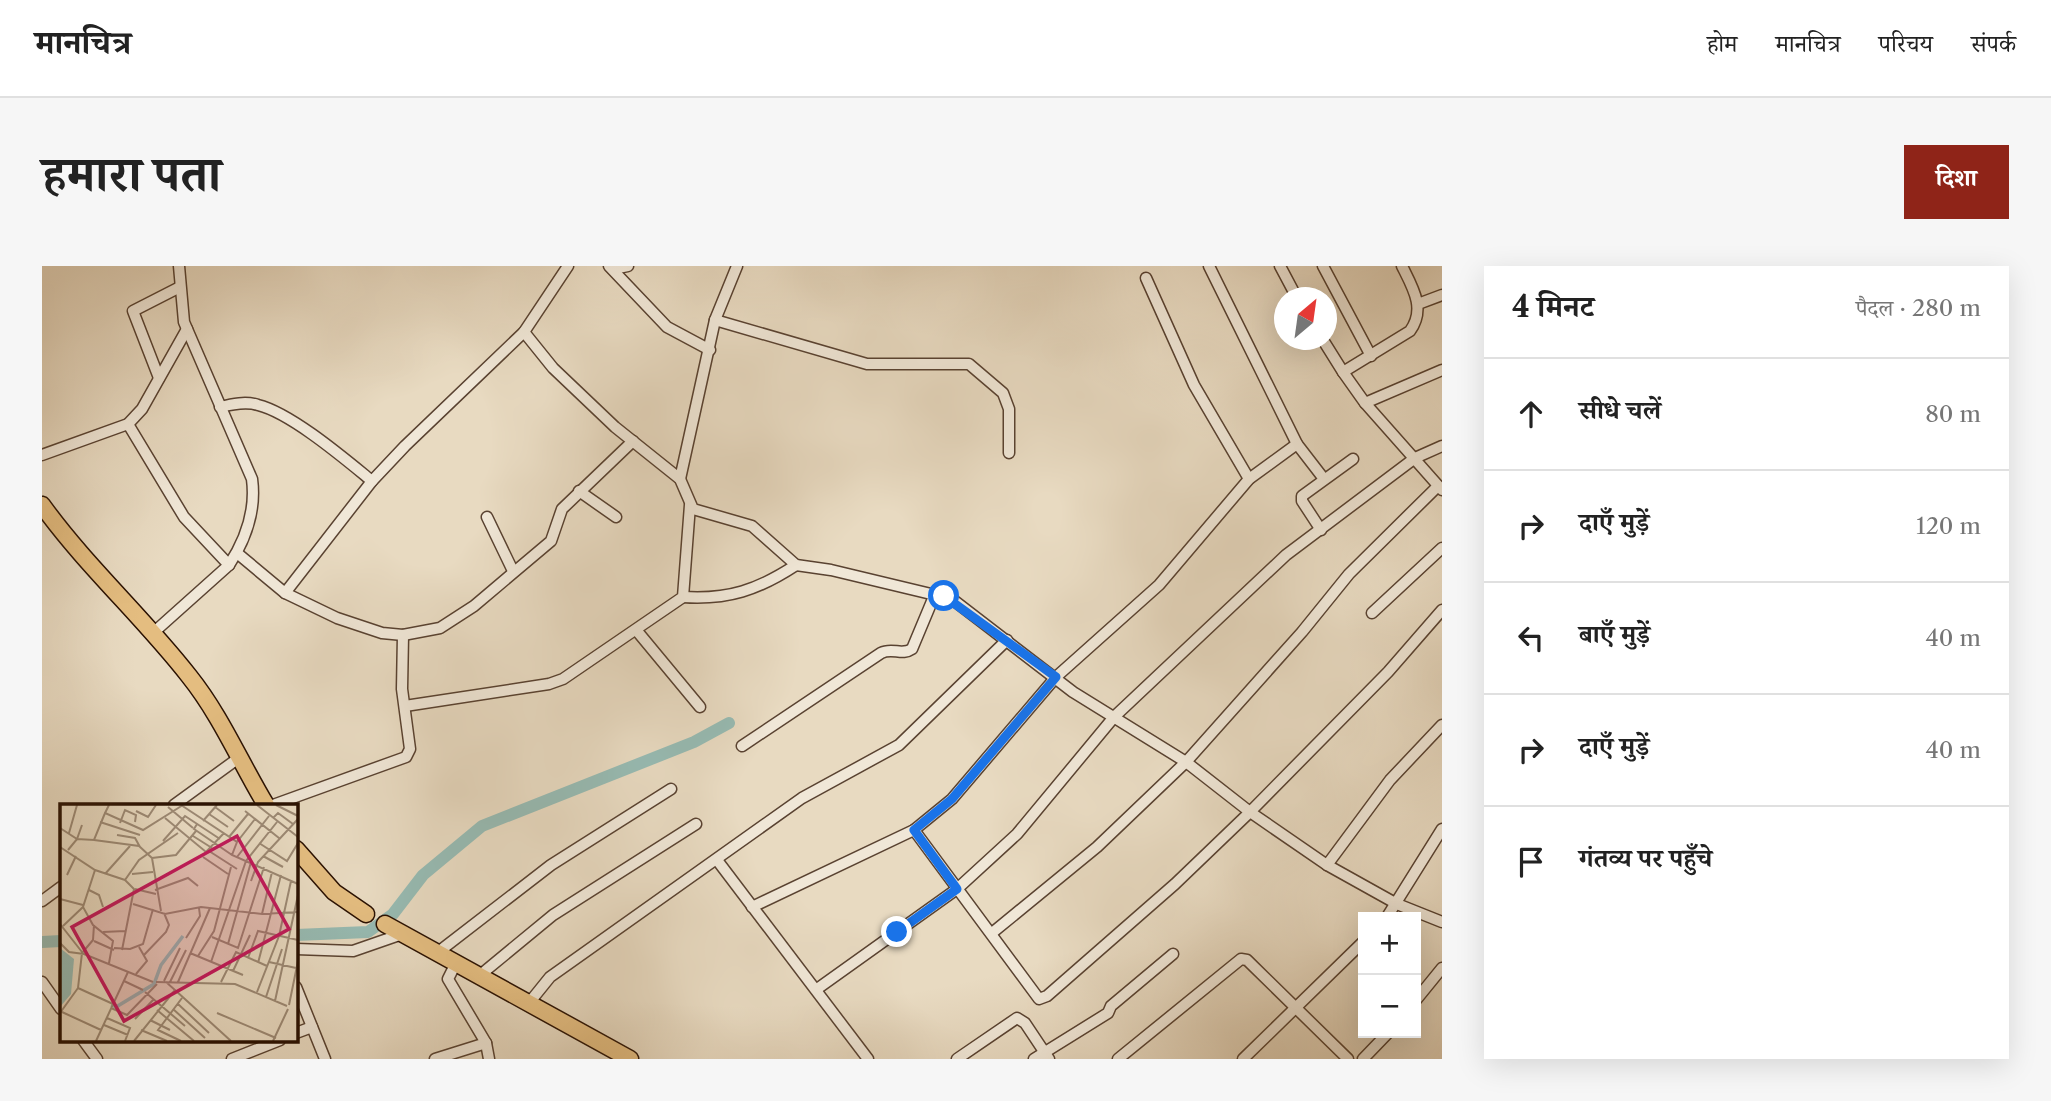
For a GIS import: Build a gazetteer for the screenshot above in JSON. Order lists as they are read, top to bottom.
{
  "north": "top right",
  "page": {
    "header": "मानचित्र",
    "nav": [
      "होम",
      "मानचित्र",
      "परिचय",
      "संपर्क"
    ],
    "title": "हमारा पता",
    "buttons": "दिशा",
    "heading": ["4 मिनट", "पैदल · 280 m"],
    "list": [
      ["सीधे चलें", "80 m"],
      ["दाएँ मुड़ें", "120 m"],
      ["बाएँ मुड़ें", "40 m"],
      ["दाएँ मुड़ें", "40 m"],
      "गंतव्य पर पहुँचे"
    ],
    "map_buttons": ["+", "−"]
  }
}
